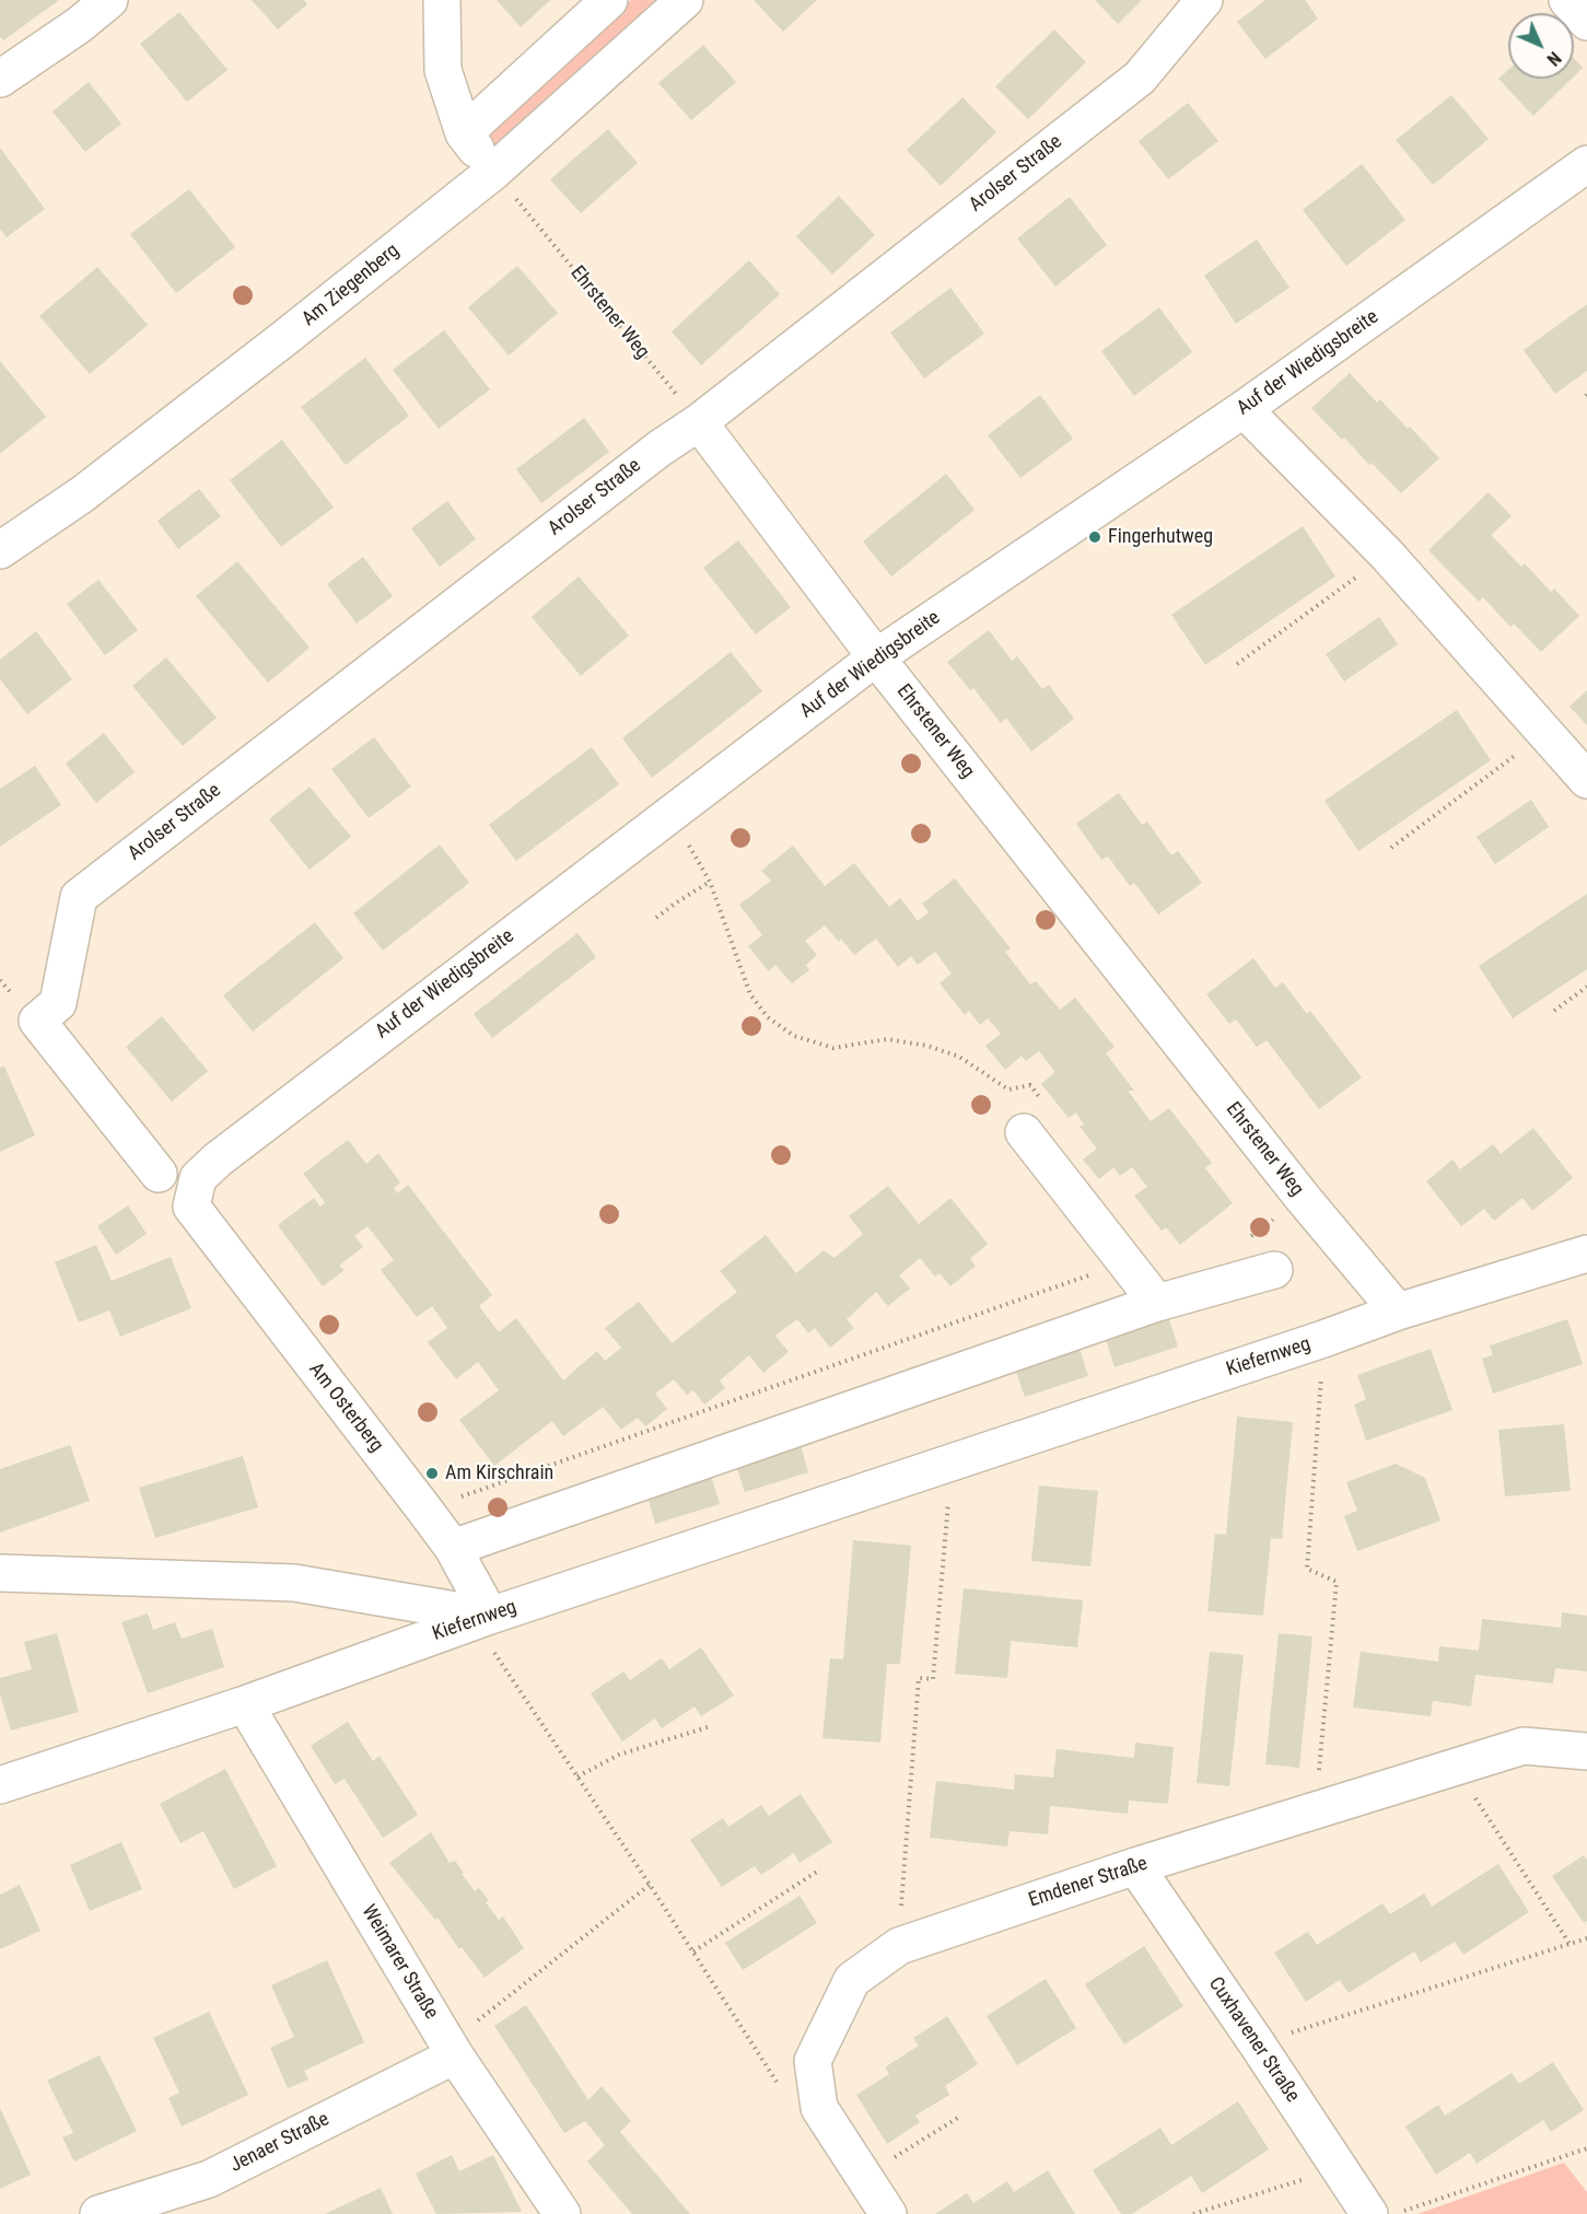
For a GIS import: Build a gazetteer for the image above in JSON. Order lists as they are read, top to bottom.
{
  "streets": {
    "street": [
      "Arolser Straße",
      "Am Ziegenberg",
      "Ehrstener Weg",
      "Auf der Wiedigsbreite",
      "Kiefernweg",
      "Am Osterberg",
      "Emdener Straße",
      "Weimarer Straße",
      "Cuxhavener Straße",
      "Jenaer Straße"
    ]
  },
  "crossings": [
    ["Arolser Straße", "Ehrstener Weg"],
    ["Am Ziegenberg", "Ehrstener Weg"],
    ["Ehrstener Weg", "Auf der Wiedigsbreite"],
    ["Ehrstener Weg", "Kiefernweg"],
    ["Auf der Wiedigsbreite", "Am Osterberg"],
    ["Kiefernweg", "Am Osterberg"],
    ["Kiefernweg", "Weimarer Straße"],
    ["Emdener Straße", "Cuxhavener Straße"],
    ["Weimarer Straße", "Jenaer Straße"]
  ],
  "places": ["Fingerhutweg", "Am Kirschrain"],
  "north": "bottom right"
}
